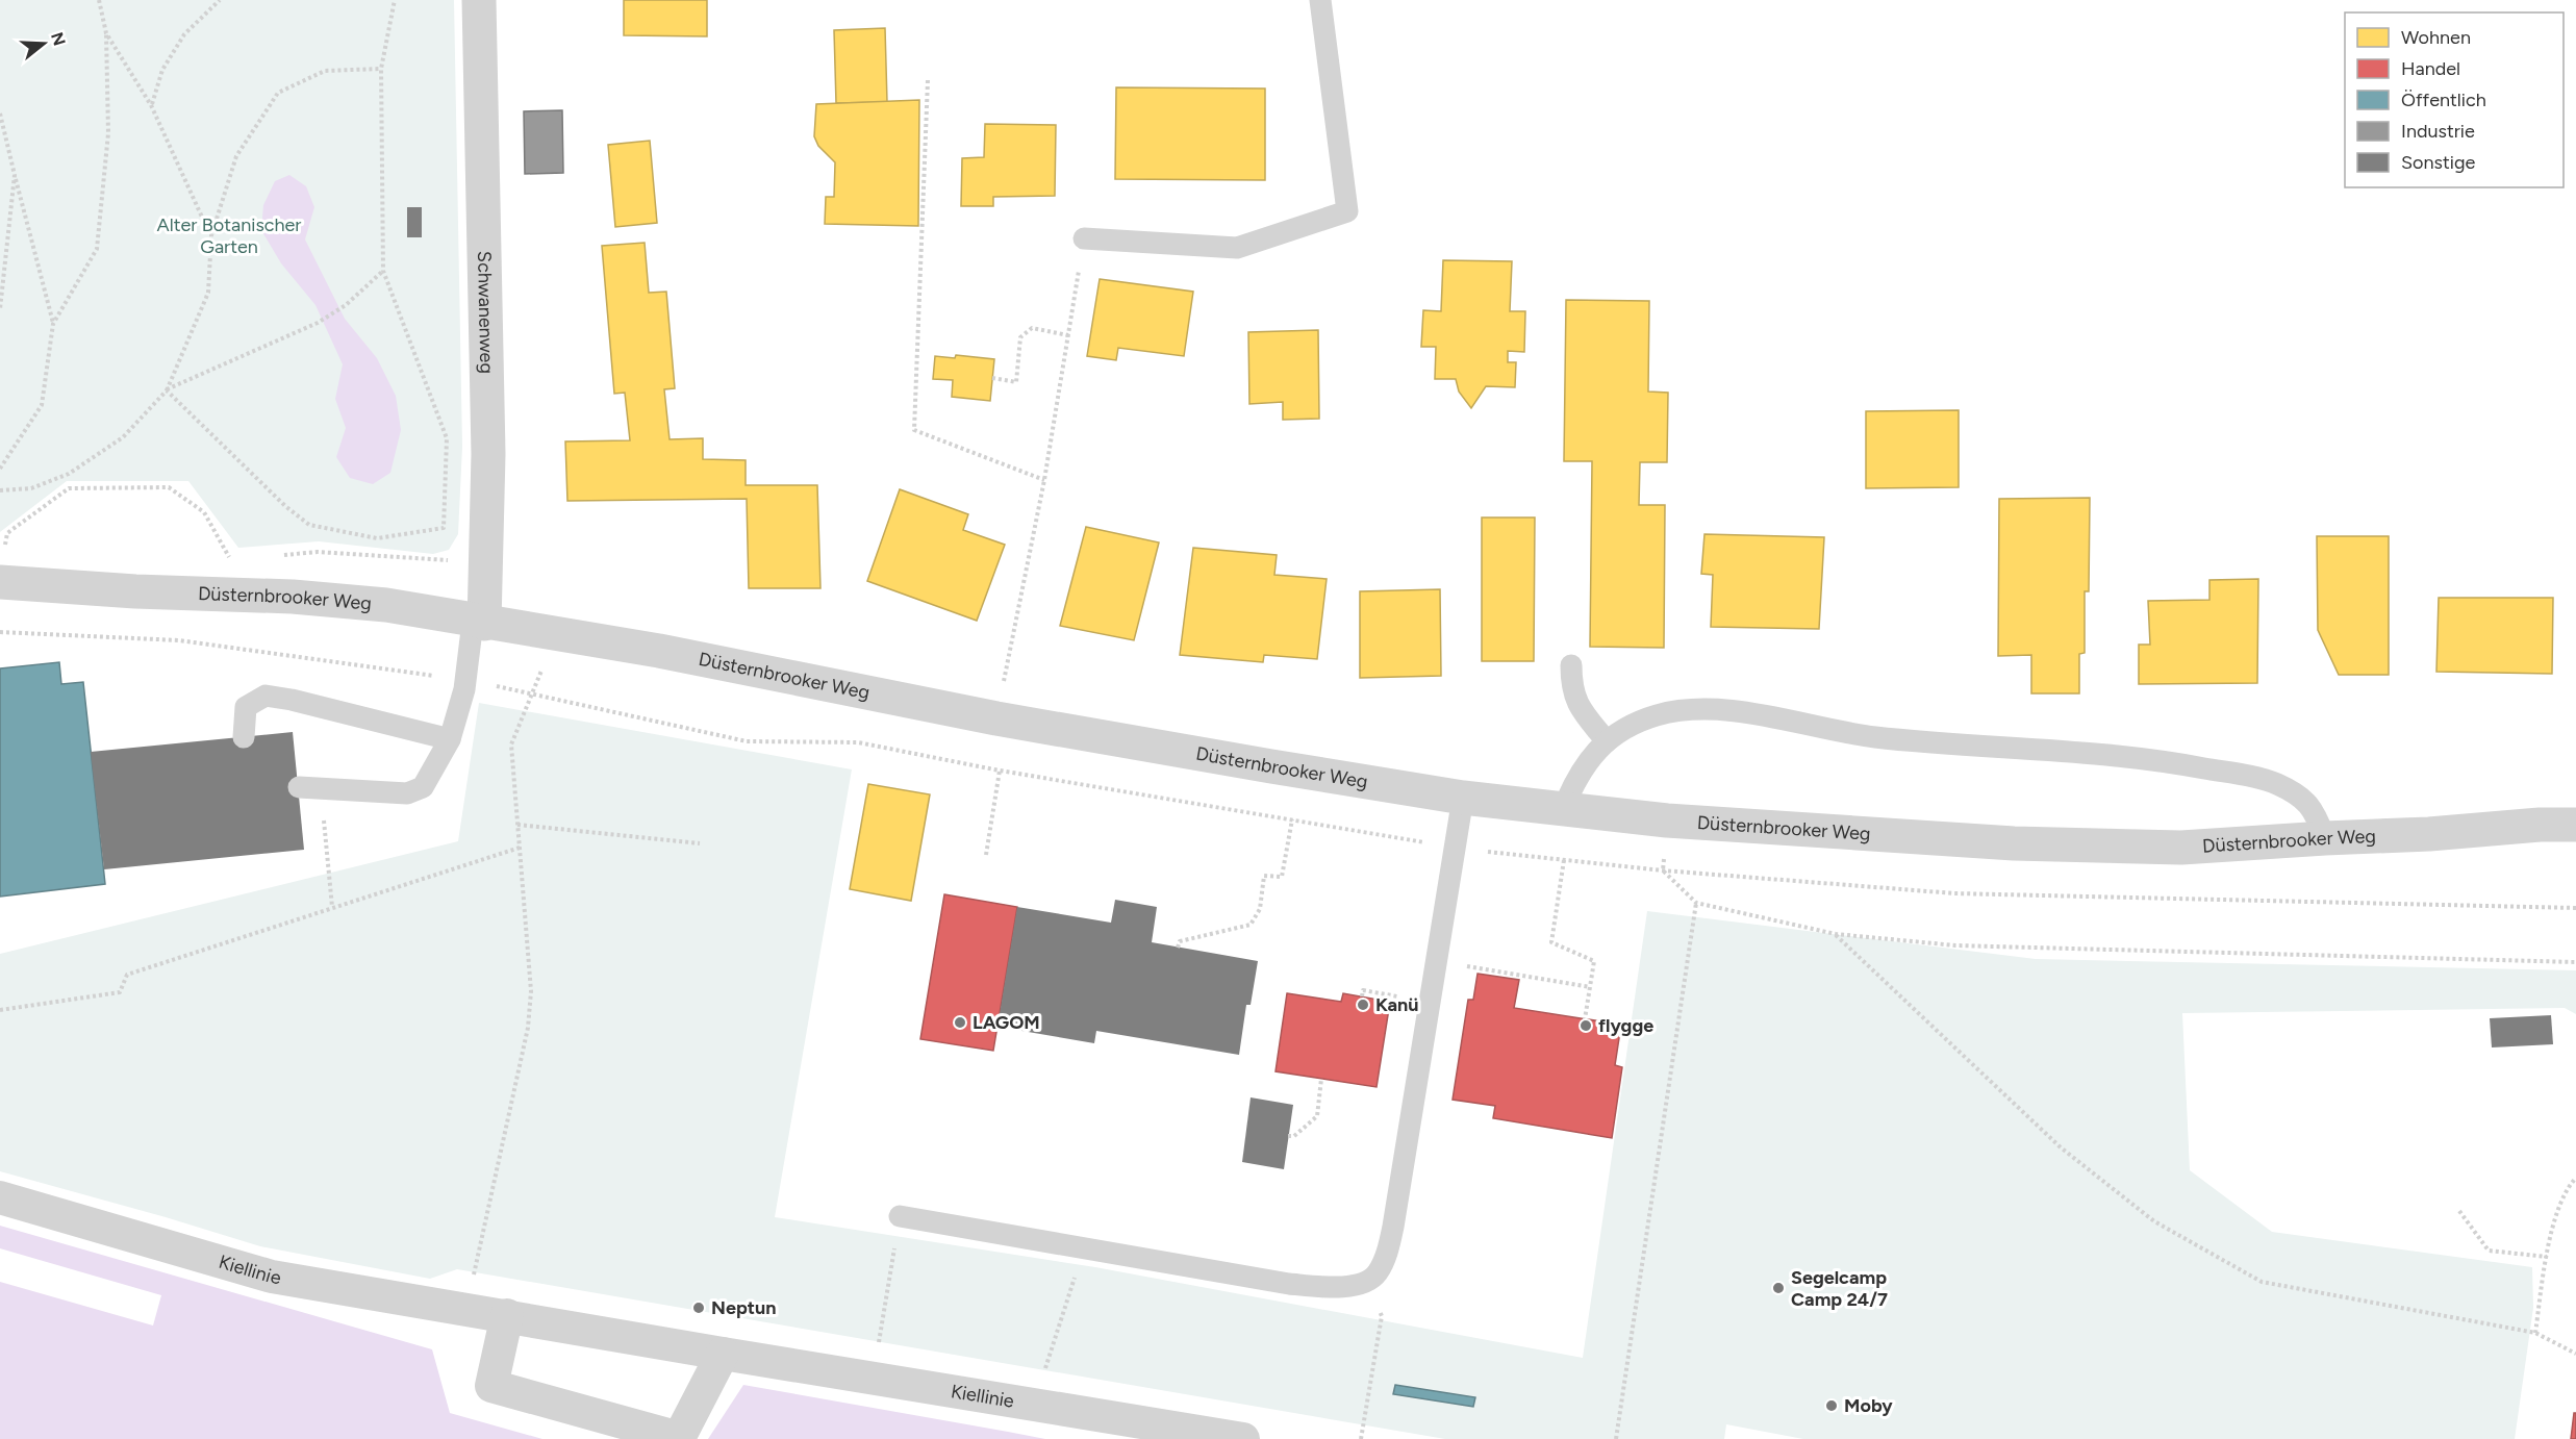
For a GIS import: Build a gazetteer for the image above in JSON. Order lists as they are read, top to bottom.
{
  "streets": {
    "street": ["Schwanenweg", "Düsternbrooker Weg", "Kiellinie"]
  },
  "crossings": [
    ["Schwanenweg", "Düsternbrooker Weg"]
  ],
  "parks": ["Alter Botanischer Garten"],
  "places": [
    "Kanü",
    "LAGOM",
    "flygge",
    "Segelcamp Camp 24/7",
    "Neptun",
    "Moby"
  ],
  "legend": [
    "Wohnen",
    "Handel",
    "Öffentlich",
    "Industrie",
    "Sonstige"
  ],
  "north": "right"
}
